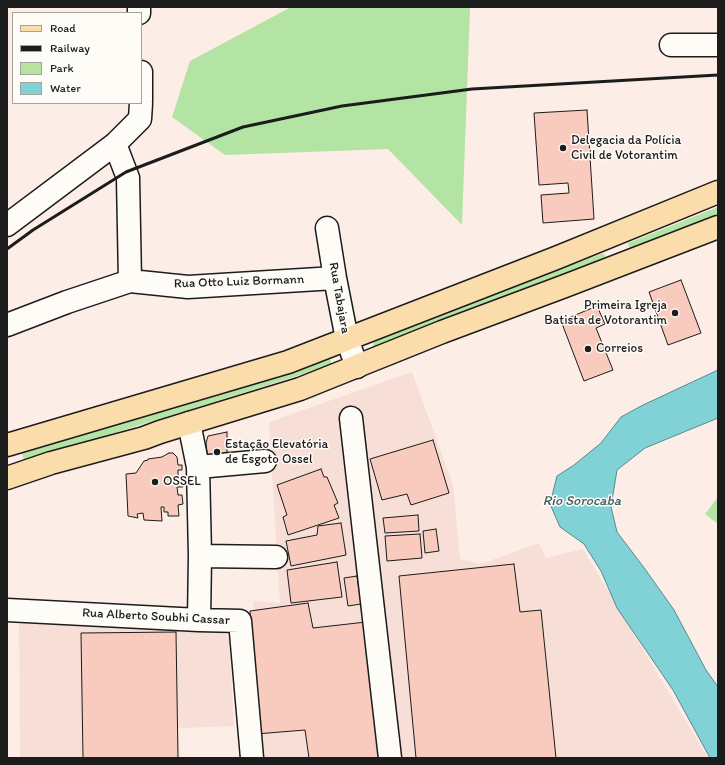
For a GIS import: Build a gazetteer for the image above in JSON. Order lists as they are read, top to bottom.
{
  "streets": {
    "street": ["Rua Otto Luiz Bormann", "Rua Tabajara", "Rua Alberto Soubhi Cassar"]
  },
  "crossings": [
    ["Rua Otto Luiz Bormann", "Rua Tabajara"]
  ],
  "water": ["Rio Sorocaba"],
  "places": [
    "Delegacia da Polícia Civil de Votorantim",
    "Primeira Igreja Batista de Votorantim",
    "Correios",
    "Estação Elevatória de Esgoto Ossel",
    "OSSEL"
  ],
  "legend": [
    "Road",
    "Railway",
    "Park",
    "Water"
  ]
}
